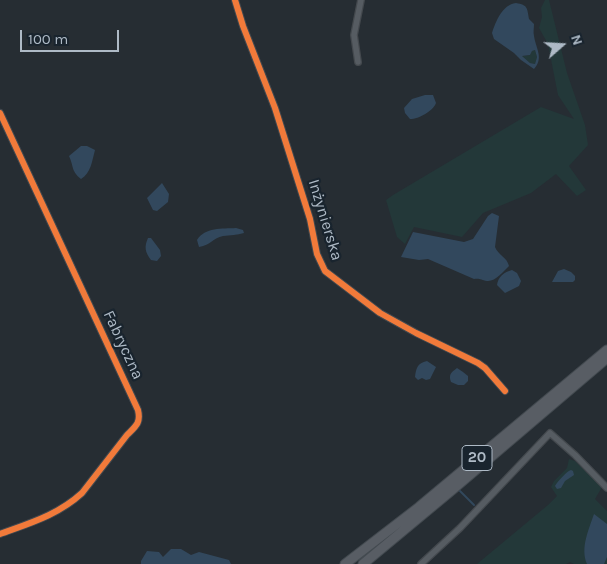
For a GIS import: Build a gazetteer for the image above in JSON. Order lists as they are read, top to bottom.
{
  "streets": {
    "main road": ["20"],
    "street": ["Inżynierska", "Fabryczna"]
  },
  "scale_bar": "100 m",
  "north": "right"
}
